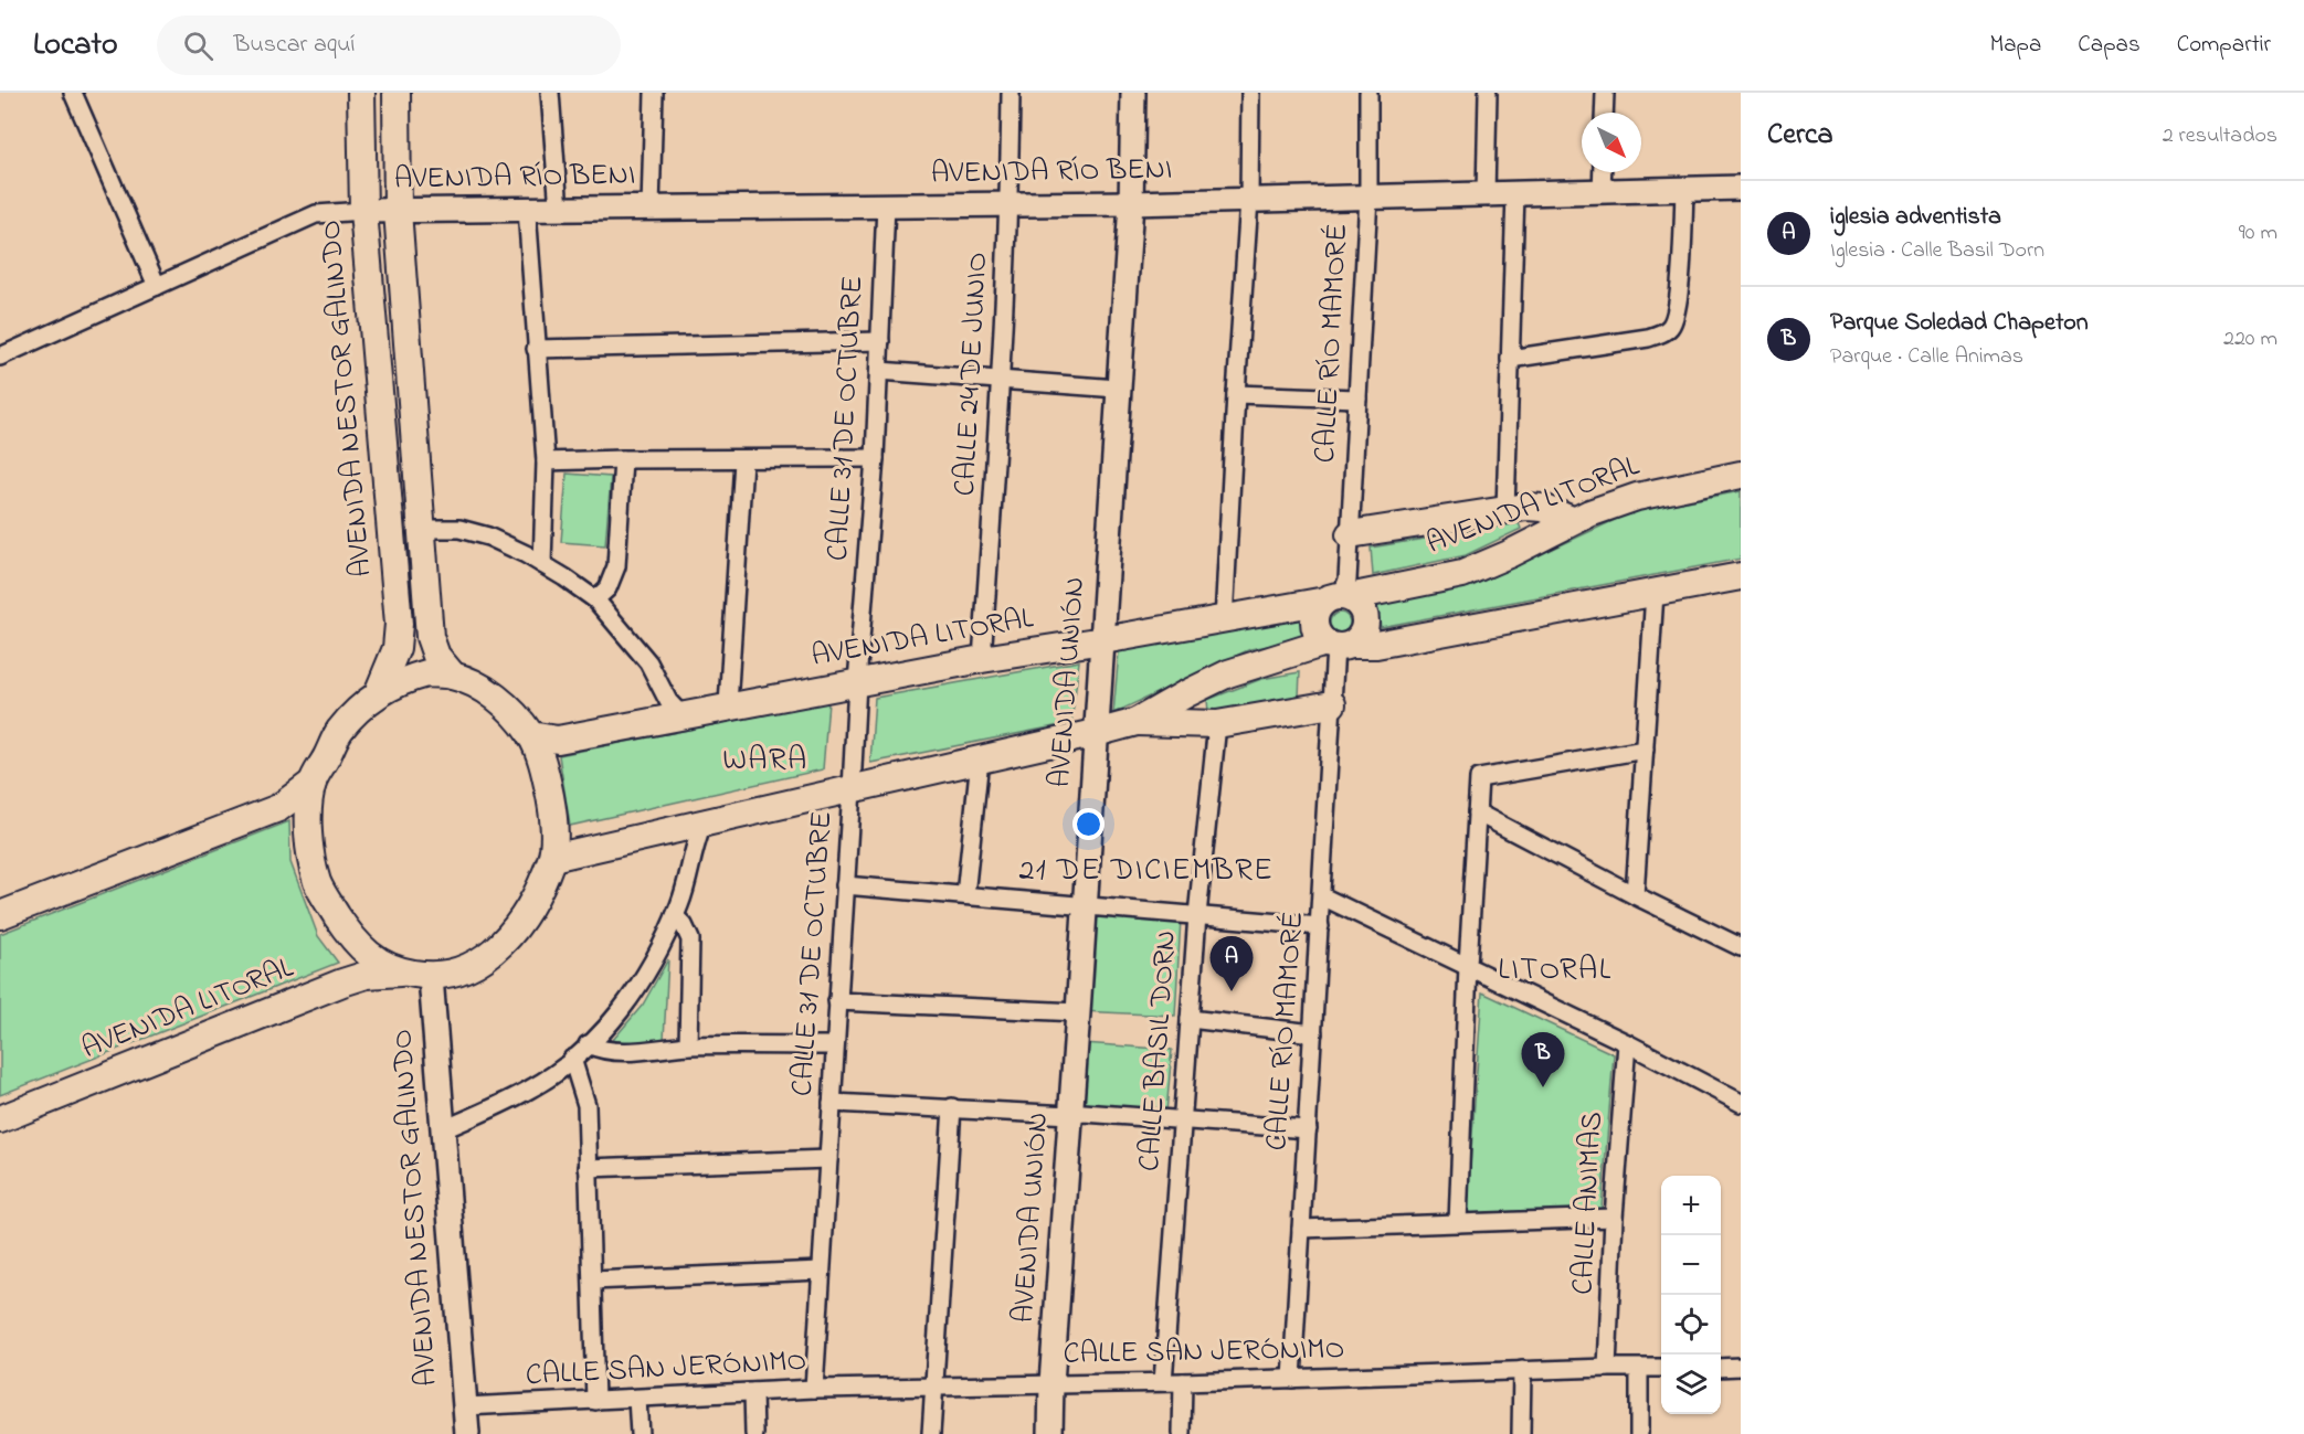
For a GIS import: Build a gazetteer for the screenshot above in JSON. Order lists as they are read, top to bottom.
{
  "streets": {
    "main road": ["AVENIDA NESTOR GALINDO", "AVENIDA LITORAL"],
    "street": [
      "AVENIDA RÍO BENI",
      "CALLE RÍO MAMORÉ",
      "CALLE 24 DE JUNIO",
      "CALLE 31 DE OCTUBRE",
      "AVENIDA UNIÓN",
      "CALLE BASIL DORN",
      "CALLE ANIMAS",
      "CALLE SAN JERÓNIMO"
    ]
  },
  "crossings": [
    ["AVENIDA RÍO BENI", "CALLE RÍO MAMORÉ"],
    ["AVENIDA RÍO BENI", "CALLE 24 DE JUNIO"],
    ["AVENIDA RÍO BENI", "AVENIDA NESTOR GALINDO"],
    ["AVENIDA RÍO BENI", "CALLE 31 DE OCTUBRE"],
    ["AVENIDA RÍO BENI", "AVENIDA UNIÓN"],
    ["CALLE RÍO MAMORÉ", "AVENIDA LITORAL"],
    ["CALLE RÍO MAMORÉ", "CALLE SAN JERÓNIMO"],
    ["CALLE 24 DE JUNIO", "AVENIDA LITORAL"],
    ["AVENIDA NESTOR GALINDO", "CALLE SAN JERÓNIMO"],
    ["CALLE 31 DE OCTUBRE", "AVENIDA LITORAL"],
    ["CALLE 31 DE OCTUBRE", "CALLE SAN JERÓNIMO"],
    ["AVENIDA LITORAL", "AVENIDA UNIÓN"],
    ["AVENIDA UNIÓN", "CALLE SAN JERÓNIMO"],
    ["CALLE BASIL DORN", "CALLE SAN JERÓNIMO"],
    ["CALLE ANIMAS", "CALLE SAN JERÓNIMO"]
  ],
  "districts": ["WARA", "21 DE DICIEMBRE", "LITORAL"],
  "north": "bottom right",
  "page": {
    "header": "Locato",
    "search": "Buscar aquí",
    "nav": ["Mapa", "Capas", "Compartir"],
    "heading": ["Cerca", "2 resultados"],
    "list": [
      {
        "mark": "A",
        "name": "iglesia adventista",
        "note": "Iglesia · Calle Basil Dorn",
        "value": "90 m"
      },
      {
        "mark": "B",
        "name": "Parque Soledad Chapeton",
        "note": "Parque · Calle Animas",
        "value": "220 m"
      }
    ],
    "pins": ["A", "B"],
    "map_buttons": ["+", "−"]
  }
}
